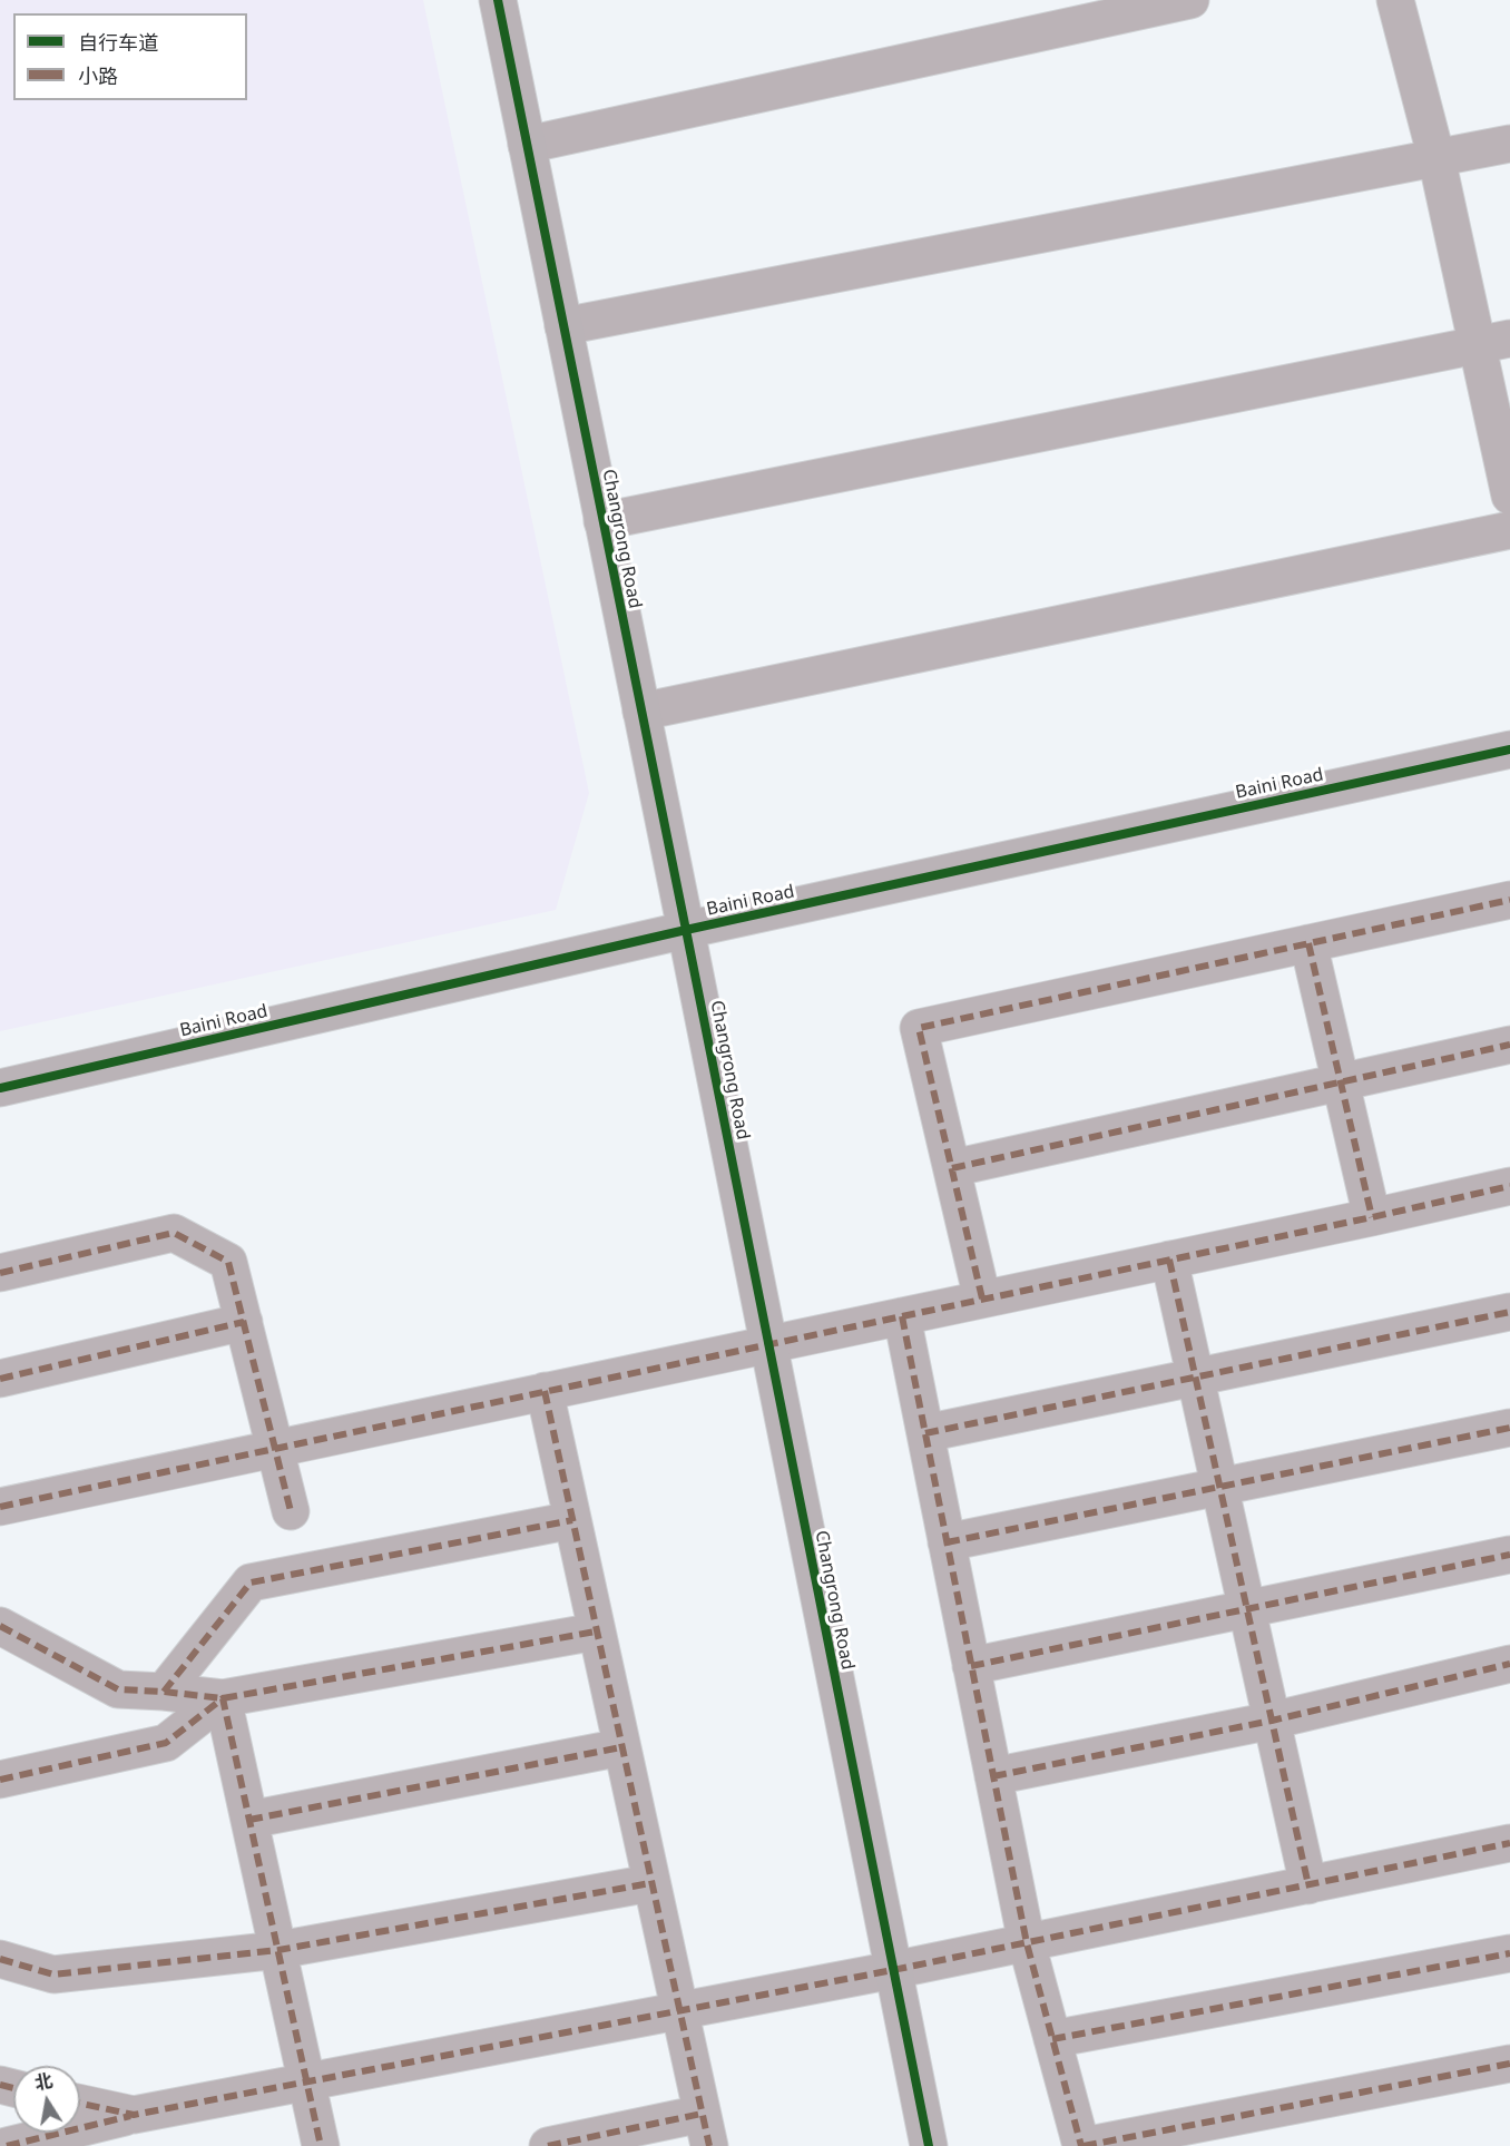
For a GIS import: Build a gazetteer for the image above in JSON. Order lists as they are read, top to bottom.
{
  "streets": {
    "street": ["Changrong Road", "Baini Road"]
  },
  "crossings": [
    ["Changrong Road", "Baini Road"]
  ],
  "legend": ["自行车道", "小路"],
  "north": "top"
}
